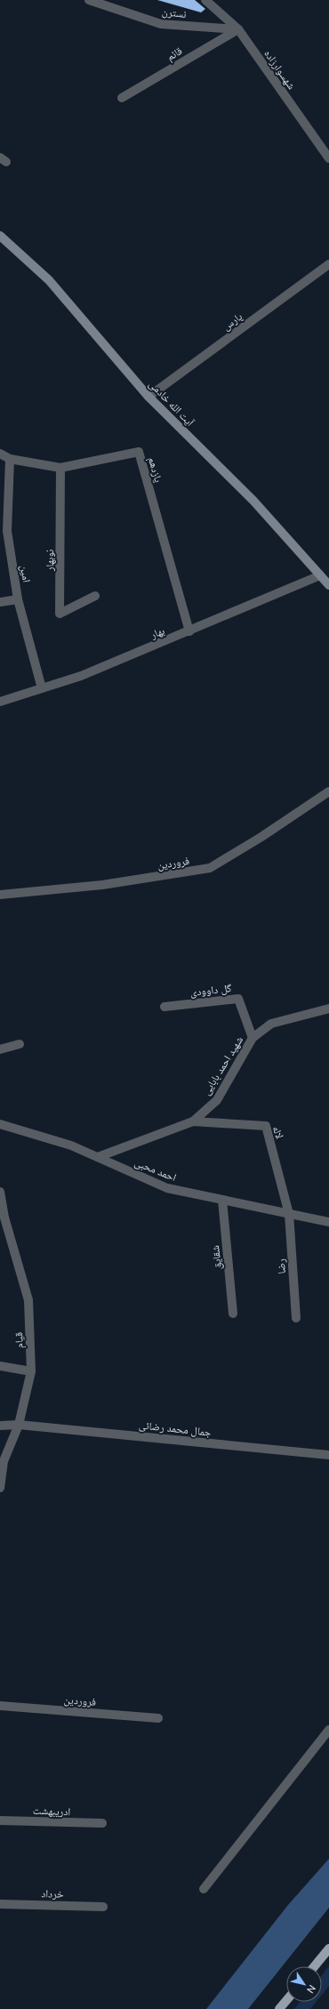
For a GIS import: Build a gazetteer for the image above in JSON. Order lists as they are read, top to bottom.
{
  "streets": {
    "main road": ["آیت الله خادمی"],
    "street": [
      "نسترن",
      "قائم",
      "شهسوارزاده",
      "پارس",
      "یازدهم",
      "نوبهار",
      "امین",
      "بهار",
      "فروردین",
      "گل داوودی",
      "شهید احمد بابایی",
      "لاله",
      "احمد محبی",
      "شقایق",
      "رضا",
      "قیام",
      "جمال محمد رضائی",
      "ادریبهشت",
      "خرداد"
    ]
  },
  "crossings": [
    ["نسترن", "قائم"],
    ["نسترن", "شهسوارزاده"],
    ["قائم", "شهسوارزاده"],
    ["پارس", "آیت الله خادمی"],
    ["آیت الله خادمی", "بهار"],
    ["یازدهم", "نوبهار"],
    ["یازدهم", "امین"],
    ["یازدهم", "بهار"],
    ["امین", "بهار"],
    ["گل داوودی", "شهید احمد بابایی"],
    ["شهید احمد بابایی", "لاله"],
    ["شهید احمد بابایی", "احمد محبی"],
    ["لاله", "احمد محبی"],
    ["لاله", "رضا"],
    ["احمد محبی", "شقایق"],
    ["احمد محبی", "رضا"],
    ["قیام", "جمال محمد رضائی"]
  ],
  "north": "bottom right"
}
